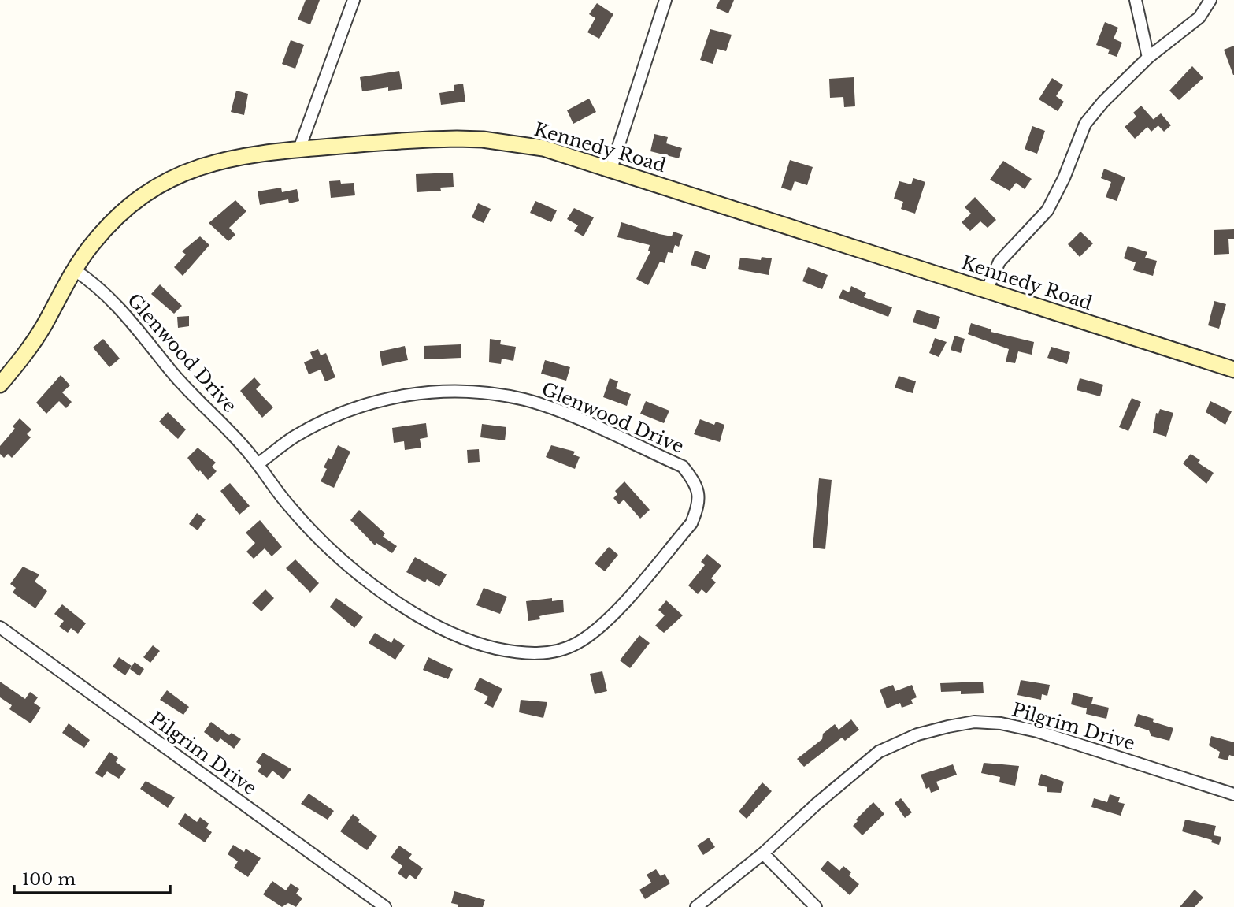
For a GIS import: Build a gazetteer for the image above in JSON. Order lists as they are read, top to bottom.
{
  "streets": {
    "street": ["Kennedy Road", "Glenwood Drive", "Pilgrim Drive"]
  },
  "crossings": [
    ["Kennedy Road", "Glenwood Drive"]
  ],
  "scale_bar": "100 m"
}
